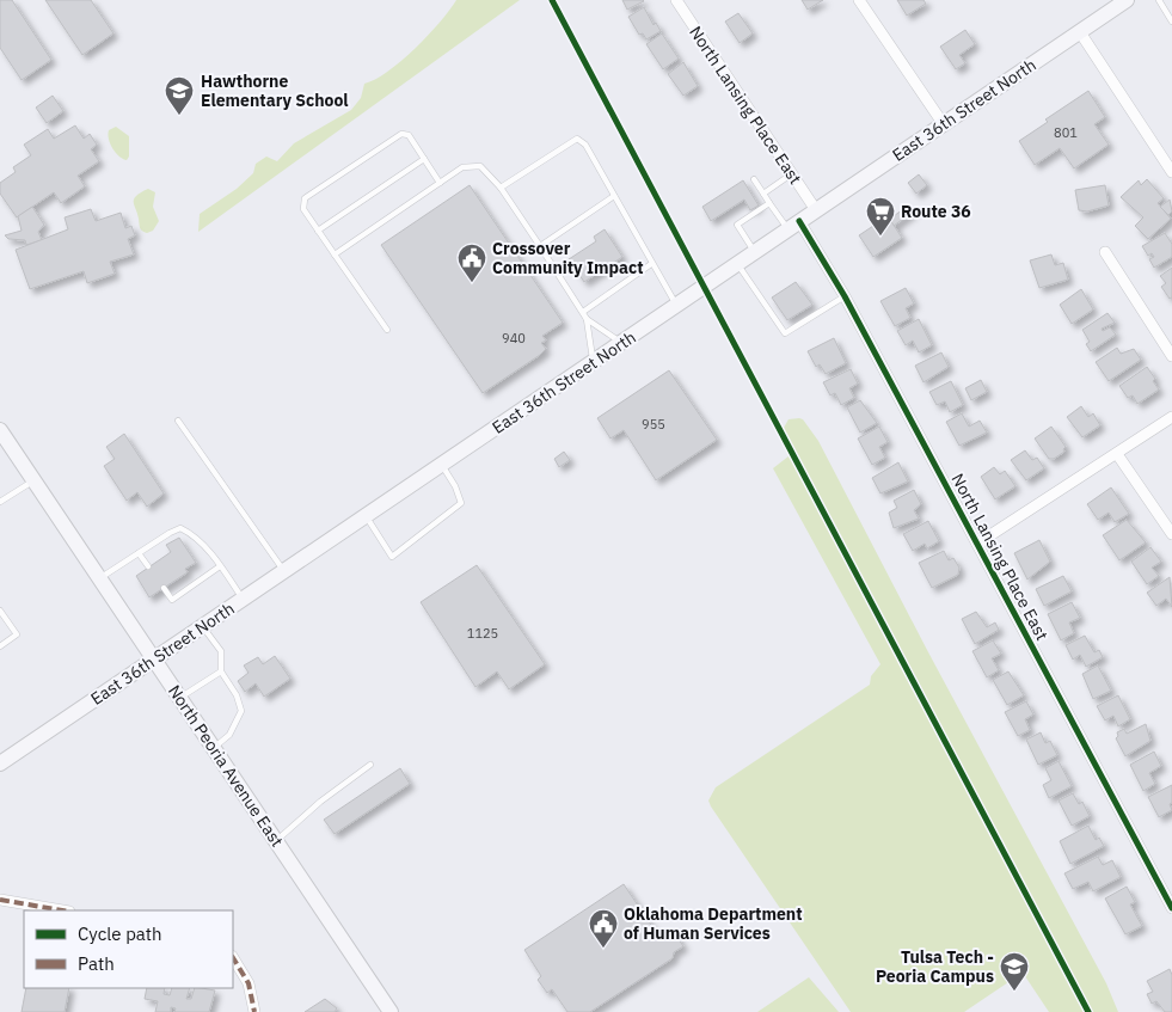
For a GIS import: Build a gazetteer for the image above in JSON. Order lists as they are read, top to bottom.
{
  "streets": {
    "main road": ["East 36th Street North", "North Peoria Avenue East"],
    "street": ["North Lansing Place East"]
  },
  "crossings": [
    ["North Lansing Place East", "East 36th Street North"],
    ["East 36th Street North", "North Peoria Avenue East"]
  ],
  "places": {
    "school or university": ["Hawthorne Elementary School", "Tulsa Tech - Peoria Campus"],
    "supermarket": ["Route 36"],
    "public building": ["Crossover Community Impact", "Oklahoma Department of Human Services"]
  },
  "house_numbers": [
    "801",
    "940",
    "955",
    "1125"
  ],
  "legend": ["Cycle path", "Path"]
}
